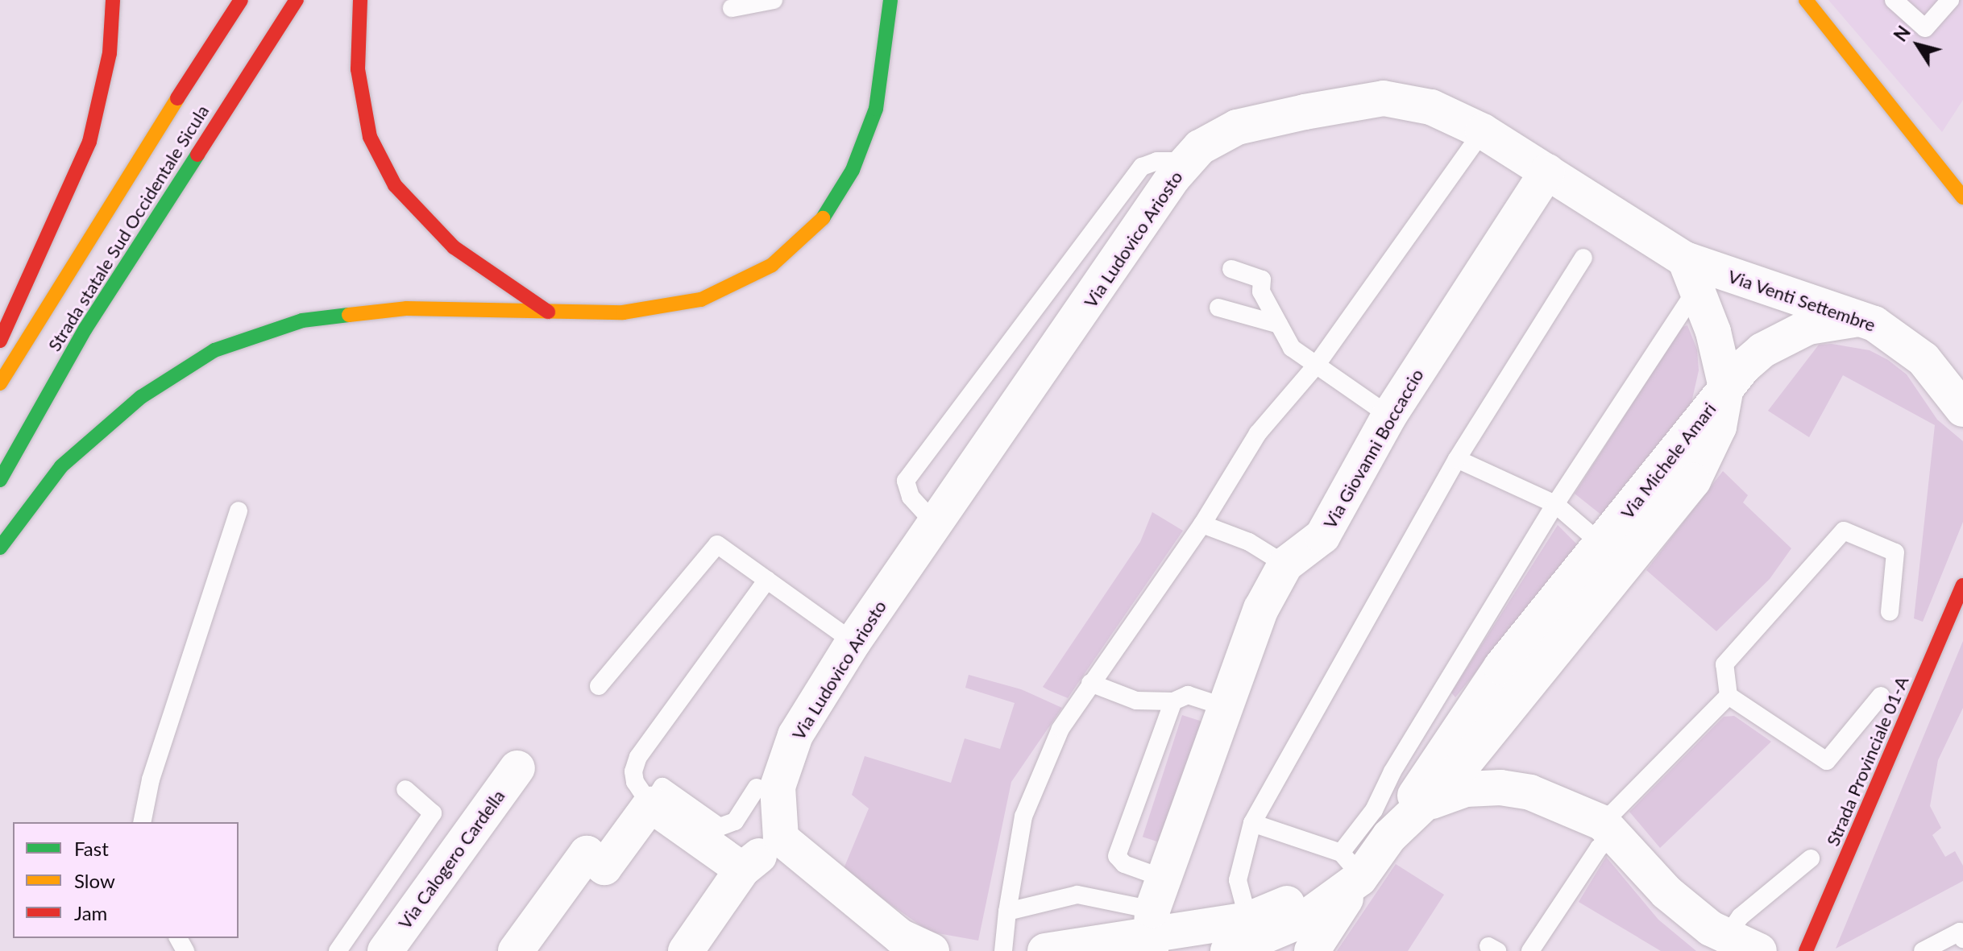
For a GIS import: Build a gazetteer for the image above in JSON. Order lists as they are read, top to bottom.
{
  "streets": {
    "main road": ["Strada statale Sud Occidentale Sicula", "Strada Provinciale 01-A"],
    "street": [
      "Via Ludovico Ariosto",
      "Via Venti Settembre",
      "Via Giovanni Boccaccio",
      "Via Michele Amari",
      "Via Calogero Cardella"
    ]
  },
  "crossings": [
    ["Via Ludovico Ariosto", "Via Venti Settembre"],
    ["Via Ludovico Ariosto", "Via Giovanni Boccaccio"],
    ["Via Giovanni Boccaccio", "Via Michele Amari"]
  ],
  "legend": ["Fast", "Slow", "Jam"],
  "north": "top left"
}
